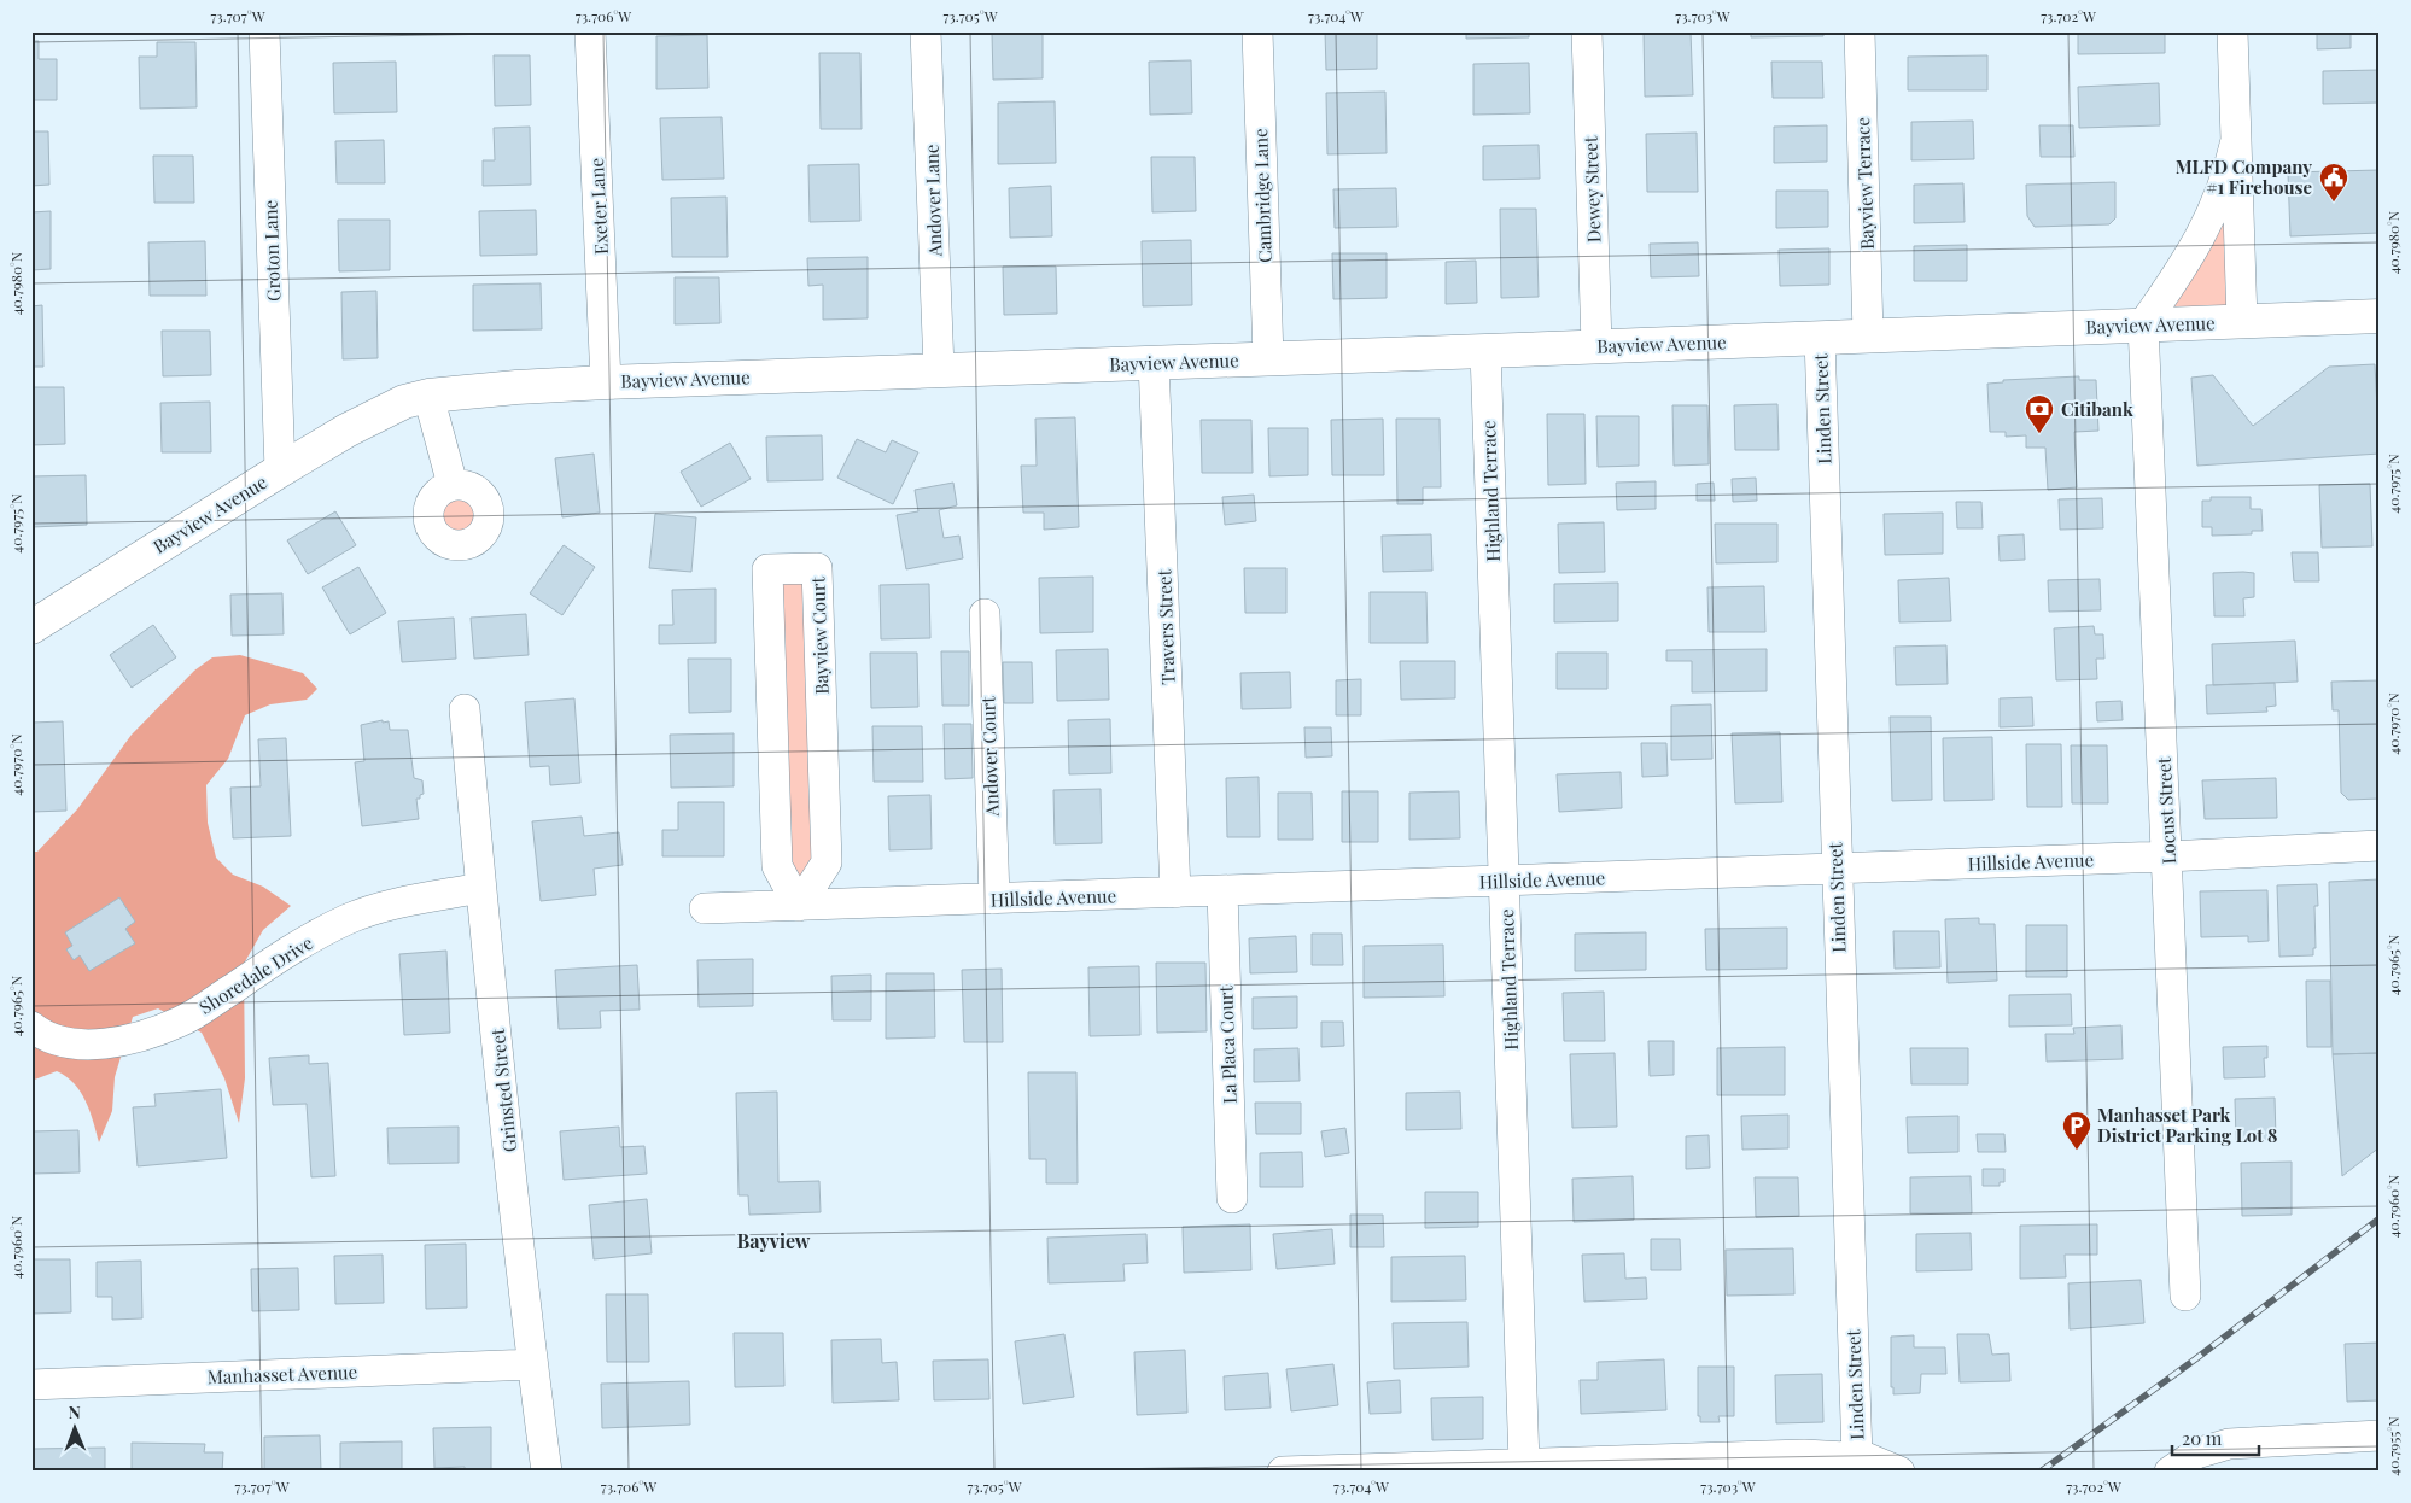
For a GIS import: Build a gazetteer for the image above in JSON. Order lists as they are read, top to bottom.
{
  "streets": {
    "street": [
      "Bayview Terrace",
      "Dewey Street",
      "Cambridge Lane",
      "Andover Lane",
      "Exeter Lane",
      "Groton Lane",
      "Bayview Avenue",
      "Linden Street",
      "Highland Terrace",
      "Travers Street",
      "Bayview Court",
      "Andover Court",
      "Locust Street",
      "Hillside Avenue",
      "Shoredale Drive",
      "La Placa Court",
      "Grinsted Street",
      "Manhasset Avenue"
    ]
  },
  "crossings": [
    ["Bayview Terrace", "Bayview Avenue"],
    ["Dewey Street", "Bayview Avenue"],
    ["Cambridge Lane", "Bayview Avenue"],
    ["Andover Lane", "Bayview Avenue"],
    ["Exeter Lane", "Bayview Avenue"],
    ["Groton Lane", "Bayview Avenue"],
    ["Bayview Avenue", "Linden Street"],
    ["Bayview Avenue", "Highland Terrace"],
    ["Bayview Avenue", "Travers Street"],
    ["Bayview Avenue", "Locust Street"],
    ["Linden Street", "Hillside Avenue"],
    ["Highland Terrace", "Hillside Avenue"],
    ["Travers Street", "Hillside Avenue"],
    ["Bayview Court", "Hillside Avenue"],
    ["Andover Court", "Hillside Avenue"],
    ["Locust Street", "Hillside Avenue"],
    ["Hillside Avenue", "La Placa Court"],
    ["Shoredale Drive", "Grinsted Street"],
    ["Grinsted Street", "Manhasset Avenue"]
  ],
  "districts": ["Bayview"],
  "places": {
    "public building": ["MLFD Company #1 Firehouse"],
    "bank": ["Citibank"],
    "parking": ["Manhasset Park District Parking Lot 8"]
  },
  "scale_bar": "20 m",
  "north": "top",
  "coordinates": [
    "73.707°W",
    "73.706°W",
    "73.705°W",
    "73.704°W",
    "73.703°W",
    "73.702°W",
    "40.7980°N",
    "40.7975°N",
    "40.7970°N",
    "40.7965°N",
    "40.7960°N",
    "40.7955°N"
  ]
}
